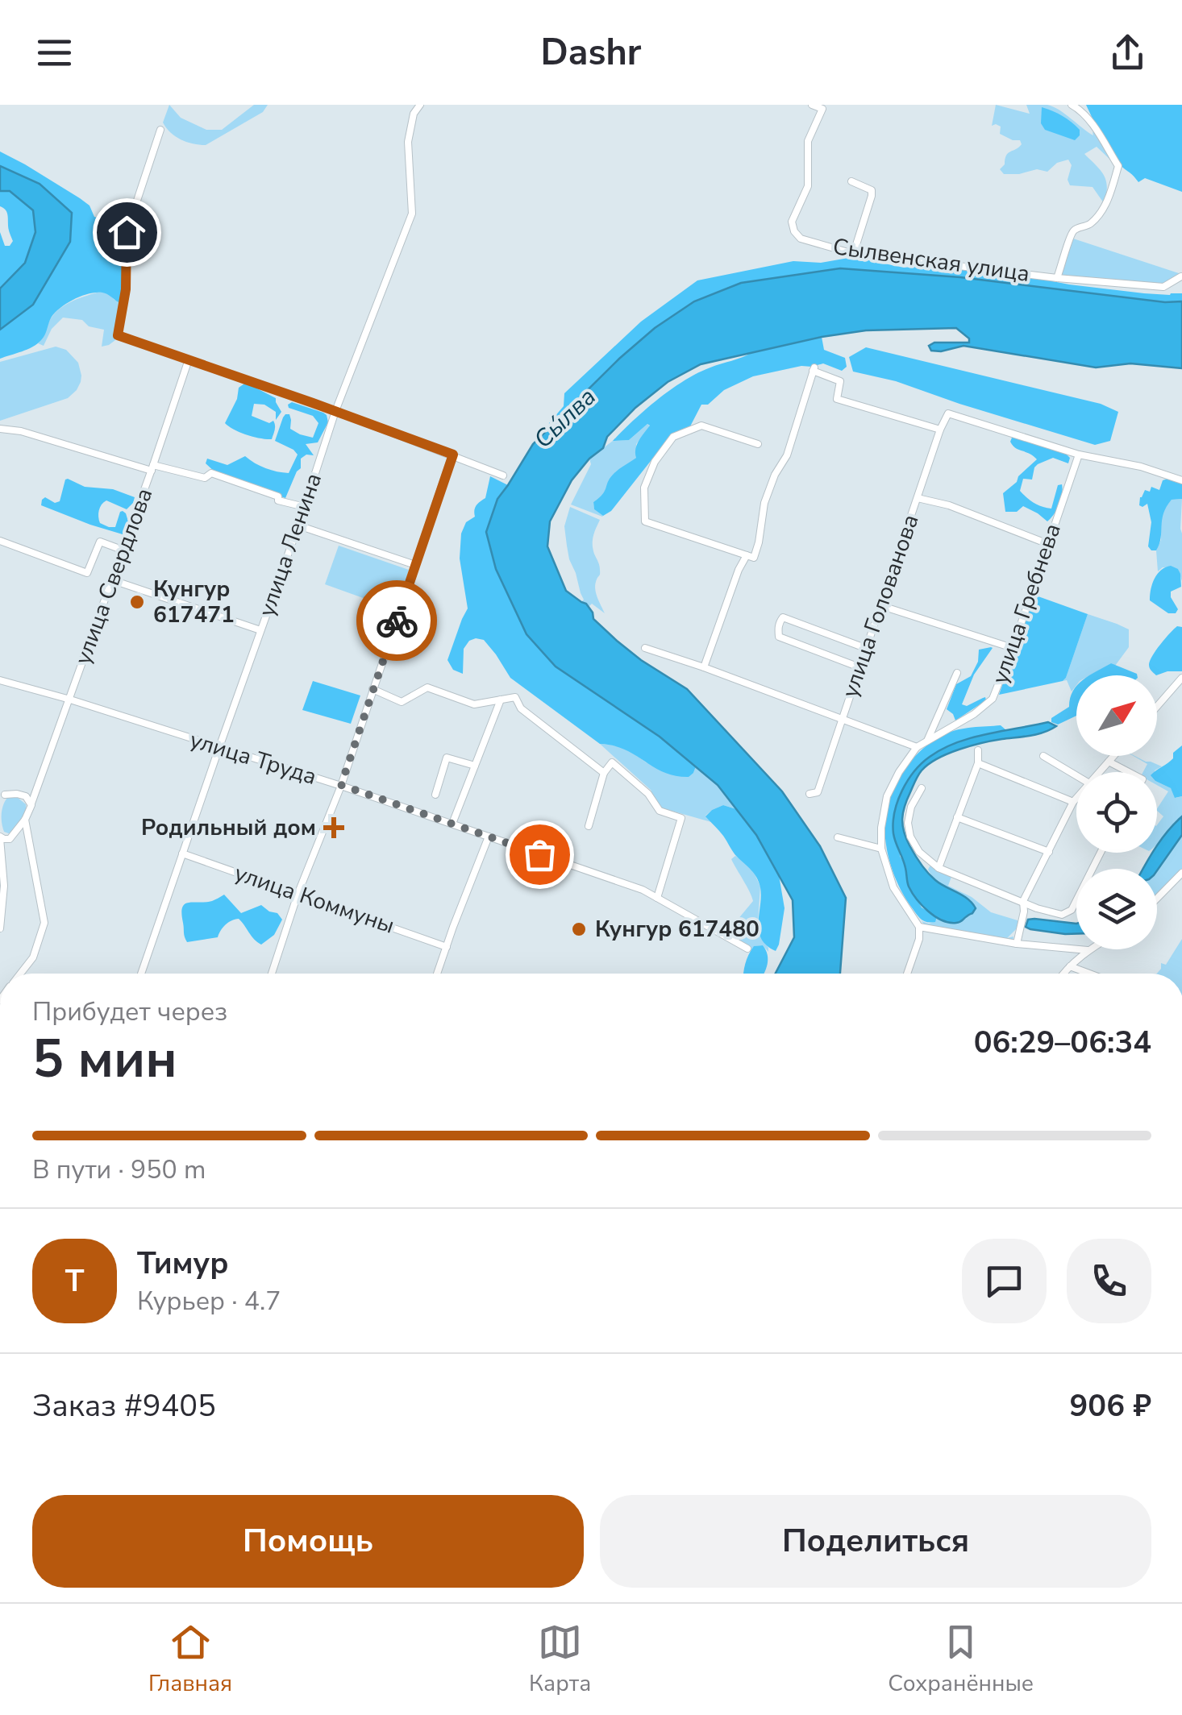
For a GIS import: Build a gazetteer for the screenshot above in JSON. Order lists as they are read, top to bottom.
{
  "streets": {
    "street": [
      "Сылвенская улица",
      "улица Ленина",
      "улица Свердлова",
      "улица Гребнева",
      "улица Голованова",
      "улица Труда",
      "улица Коммуны"
    ]
  },
  "crossings": [
    ["улица Ленина", "улица Труда"],
    ["улица Ленина", "улица Коммуны"],
    ["улица Свердлова", "улица Труда"],
    ["улица Гребнева", "улица Голованова"]
  ],
  "water": ["Сы́лва"],
  "places": {
    "other": ["Кунгур 617471", "Кунгур 617480"],
    "health": ["Родильный дом"]
  },
  "north": "top right",
  "page": {
    "header": "Dashr",
    "heading": ["5 мин", "Прибудет через", "06:29–06:34"],
    "panel": [
      "Тимур",
      "Курьер · 4.7",
      "Заказ #9405",
      "906 ₽"
    ],
    "bar": "В пути · 950 m",
    "round": "Т",
    "buttons": ["Помощь", "Поделиться"],
    "tabs": ["Главная", "Карта", "Сохранённые"]
  }
}
